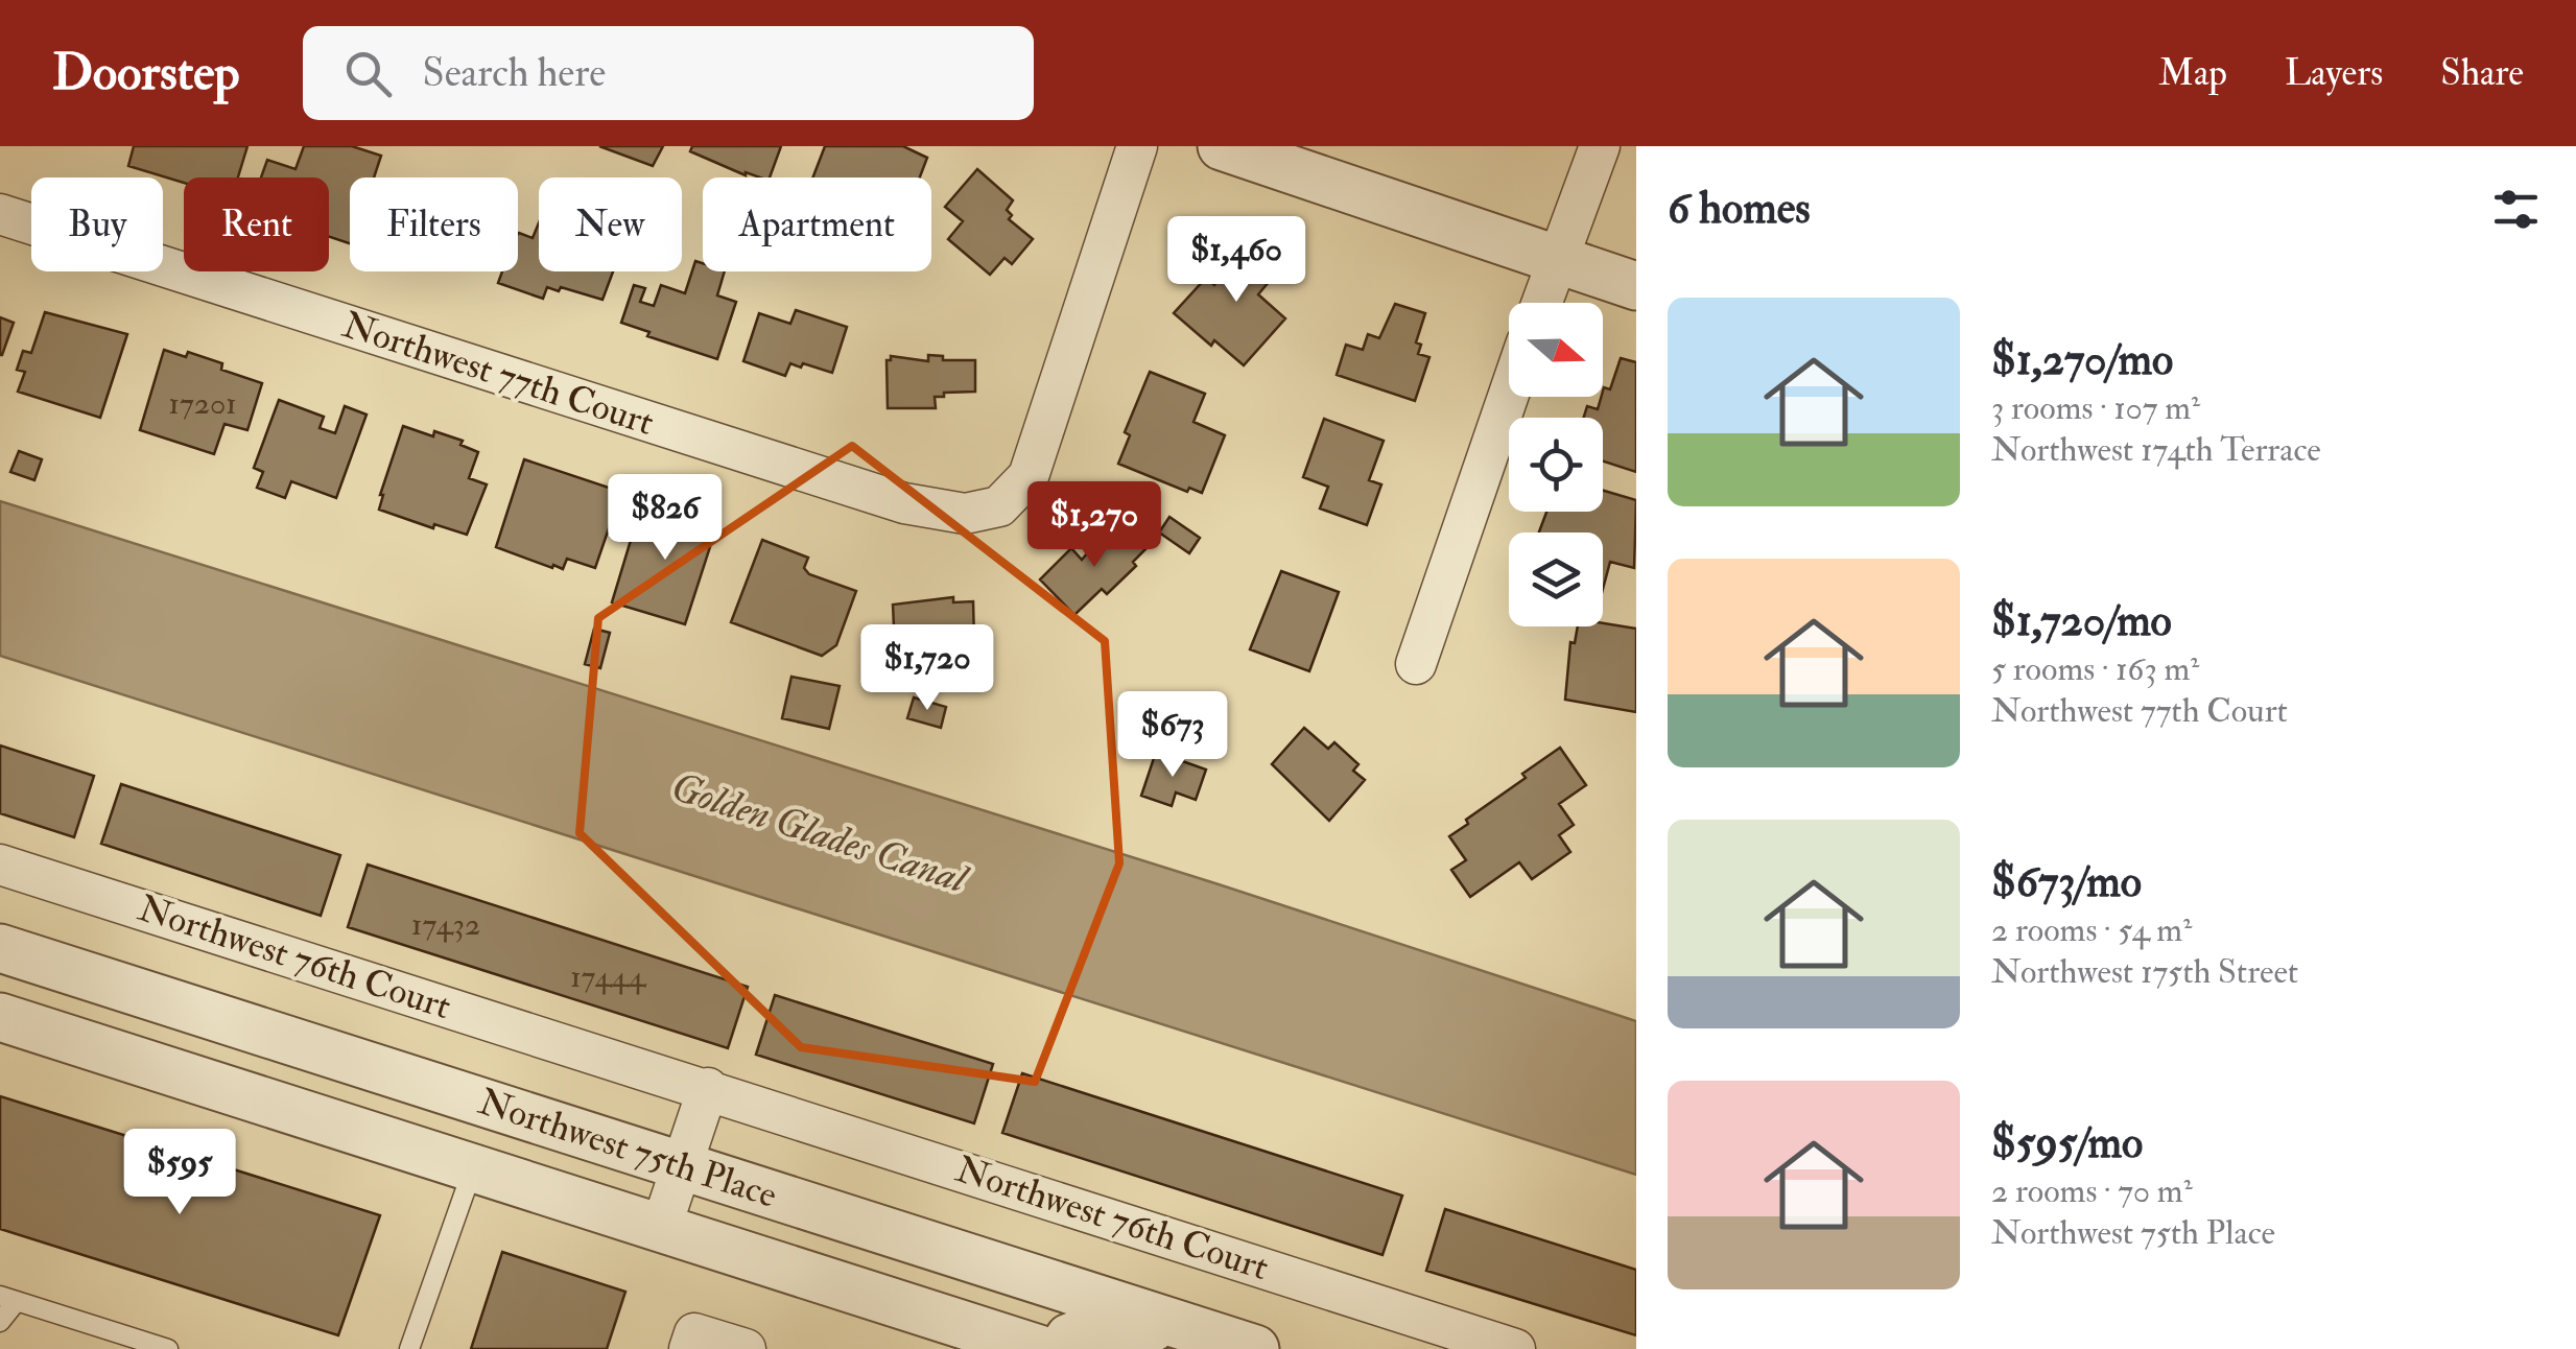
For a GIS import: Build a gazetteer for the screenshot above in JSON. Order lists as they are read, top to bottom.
{
  "streets": {
    "street": ["Northwest 77th Court", "Northwest 76th Court", "Northwest 75th Place"]
  },
  "water": ["Golden Glades Canal"],
  "house_numbers": ["17201", "17432", "17444"],
  "north": "right",
  "page": {
    "header": "Doorstep",
    "search": "Search here",
    "nav": ["Map", "Layers", "Share"],
    "heading": "6 homes",
    "chip": [
      "Buy",
      "Rent",
      "Filters",
      "New",
      "Apartment"
    ],
    "price": [
      "$1,460",
      "$826",
      "$1,270",
      "$1,720",
      "$673",
      "$595"
    ],
    "list": [
      {
        "name": "$1,270/mo",
        "note": "3 rooms · 107 m² · Northwest 174th Terrace"
      },
      {
        "name": "$1,720/mo",
        "note": "5 rooms · 163 m² · Northwest 77th Court"
      },
      {
        "name": "$673/mo",
        "note": "2 rooms · 54 m² · Northwest 175th Street"
      },
      {
        "name": "$595/mo",
        "note": "2 rooms · 70 m² · Northwest 75th Place"
      }
    ]
  }
}
